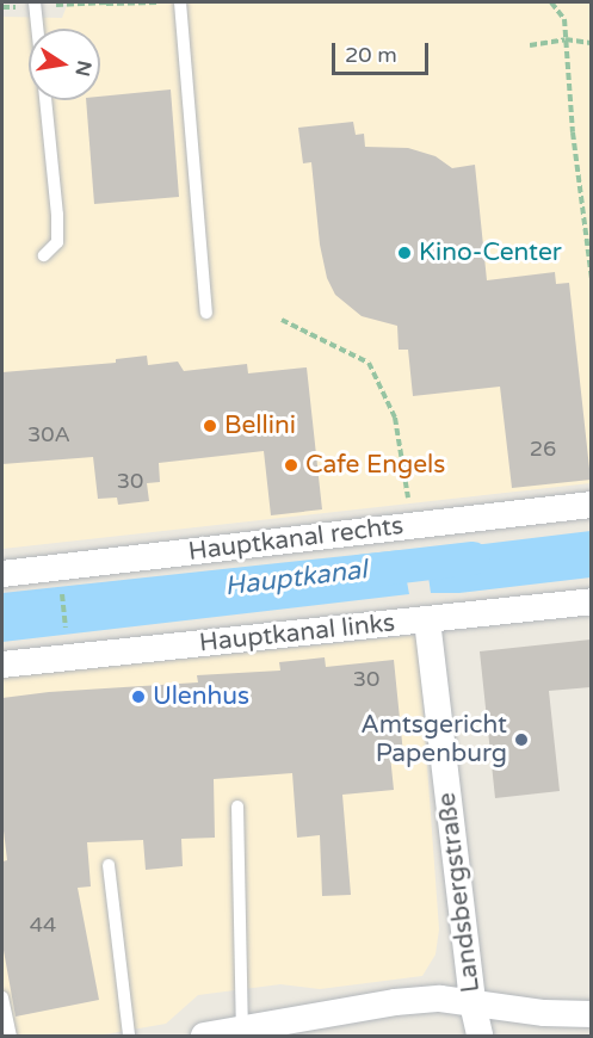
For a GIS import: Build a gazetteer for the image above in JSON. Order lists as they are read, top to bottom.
{
  "streets": {
    "street": ["Hauptkanal rechts", "Hauptkanal links", "Landsbergstraße"]
  },
  "crossings": [
    ["Hauptkanal links", "Landsbergstraße"]
  ],
  "water": ["Hauptkanal"],
  "places": [
    "Kino-Center",
    "Bellini",
    "Cafe Engels",
    "Ulenhus",
    "Amtsgericht Papenburg"
  ],
  "house_numbers": [
    "30A",
    "26",
    "30",
    "30",
    "44"
  ],
  "scale_bar": "20 m",
  "north": "right"
}
